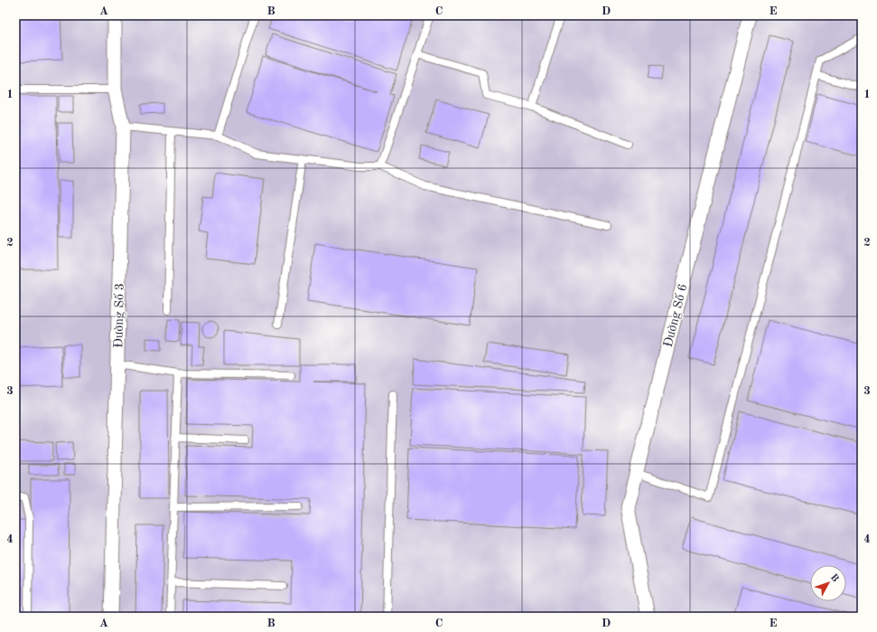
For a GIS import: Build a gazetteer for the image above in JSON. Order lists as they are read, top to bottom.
{
  "streets": {
    "street": ["Đường Số 3", "Đường Số 6"]
  },
  "north": "top right",
  "grid": {
    "columns": [
      "A",
      "B",
      "C",
      "D",
      "E"
    ],
    "rows": [
      "1",
      "2",
      "3",
      "4"
    ]
  }
}
